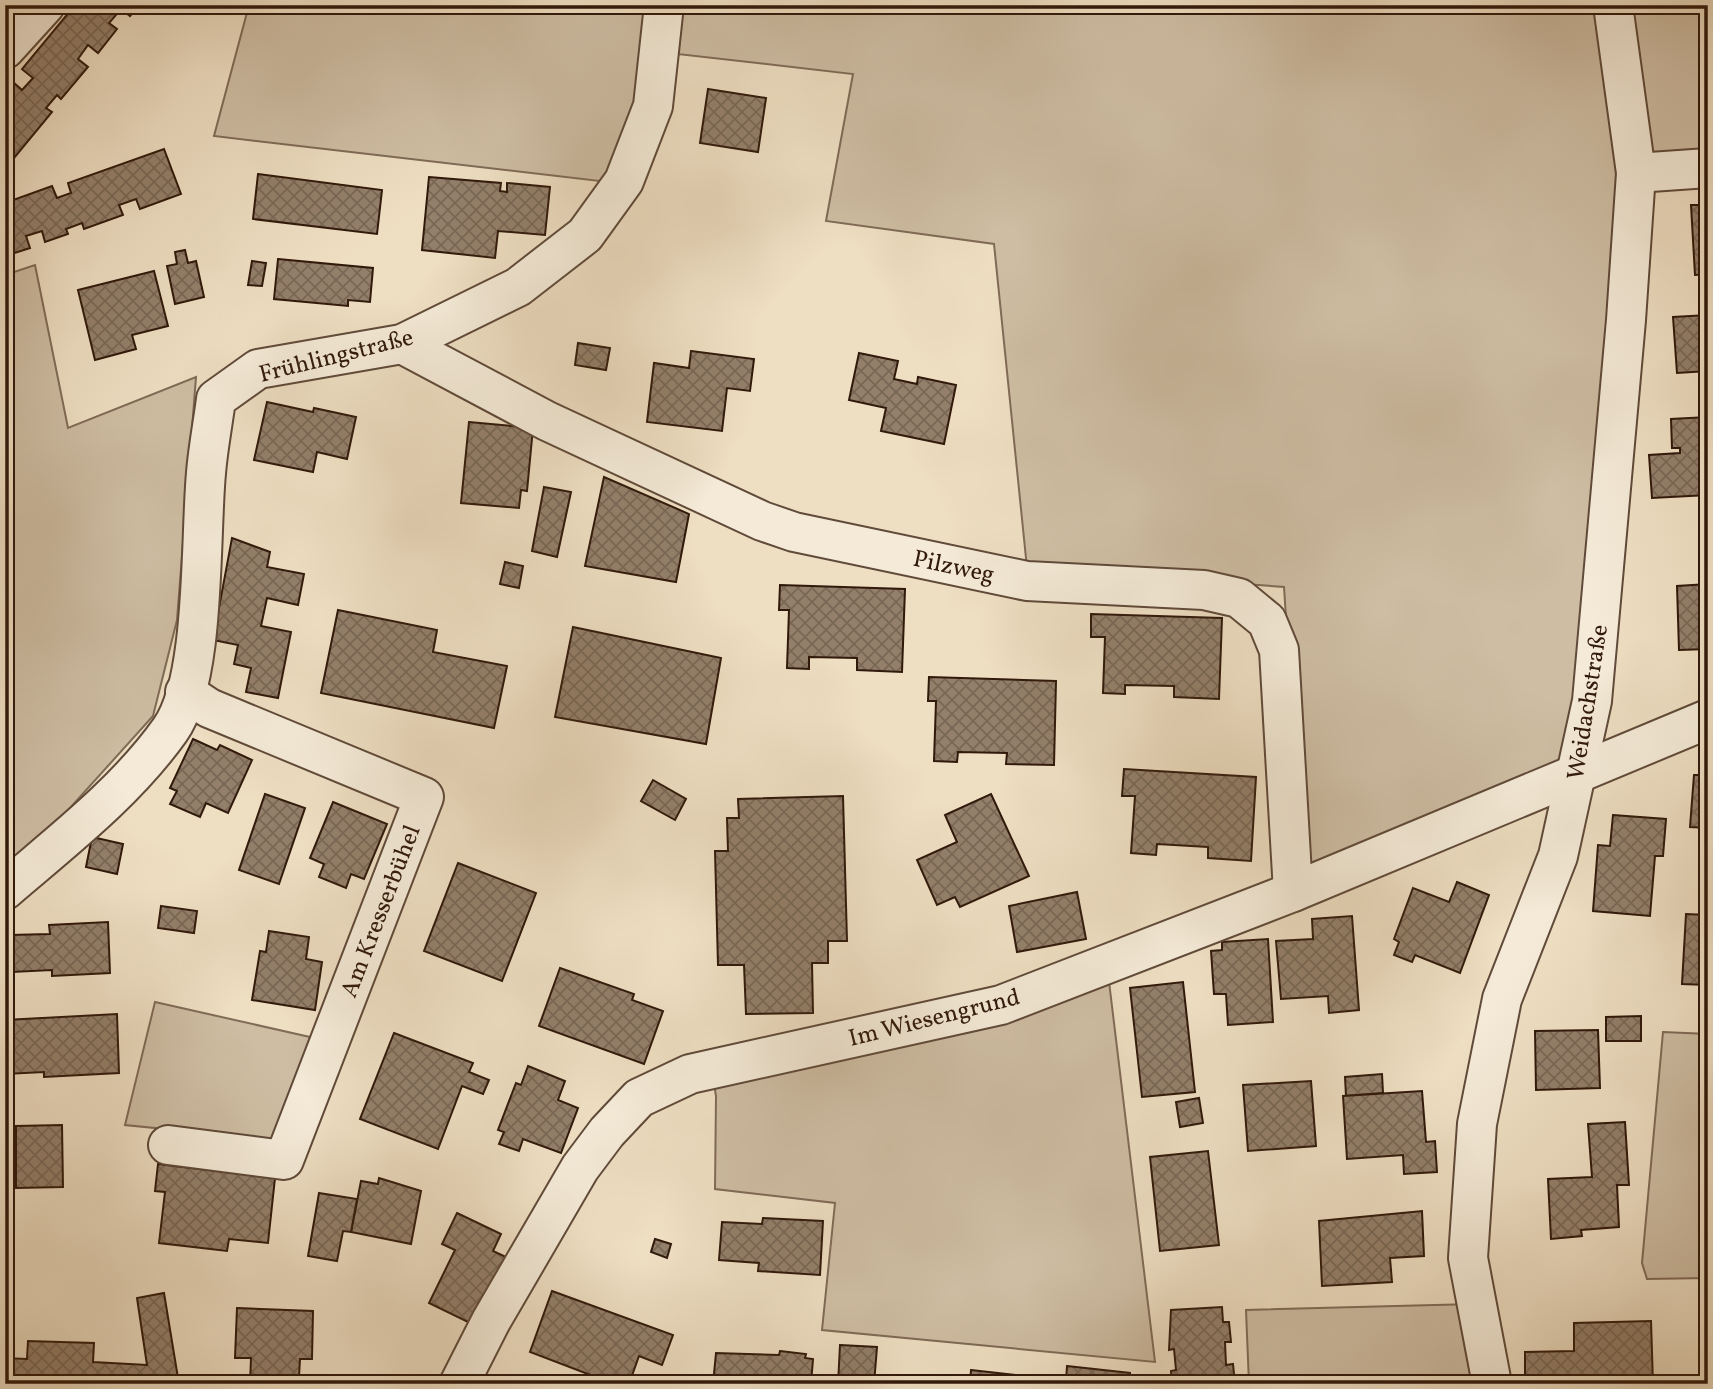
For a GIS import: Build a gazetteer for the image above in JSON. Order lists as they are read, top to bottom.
{
  "streets": {
    "street": [
      "Frühlingstraße",
      "Pilzweg",
      "Weidachstraße",
      "Am Kresserbühel",
      "Im Wiesengrund"
    ]
  },
  "crossings": [
    ["Frühlingstraße", "Pilzweg"],
    ["Frühlingstraße", "Am Kresserbühel"],
    ["Pilzweg", "Im Wiesengrund"],
    ["Weidachstraße", "Im Wiesengrund"]
  ]
}
